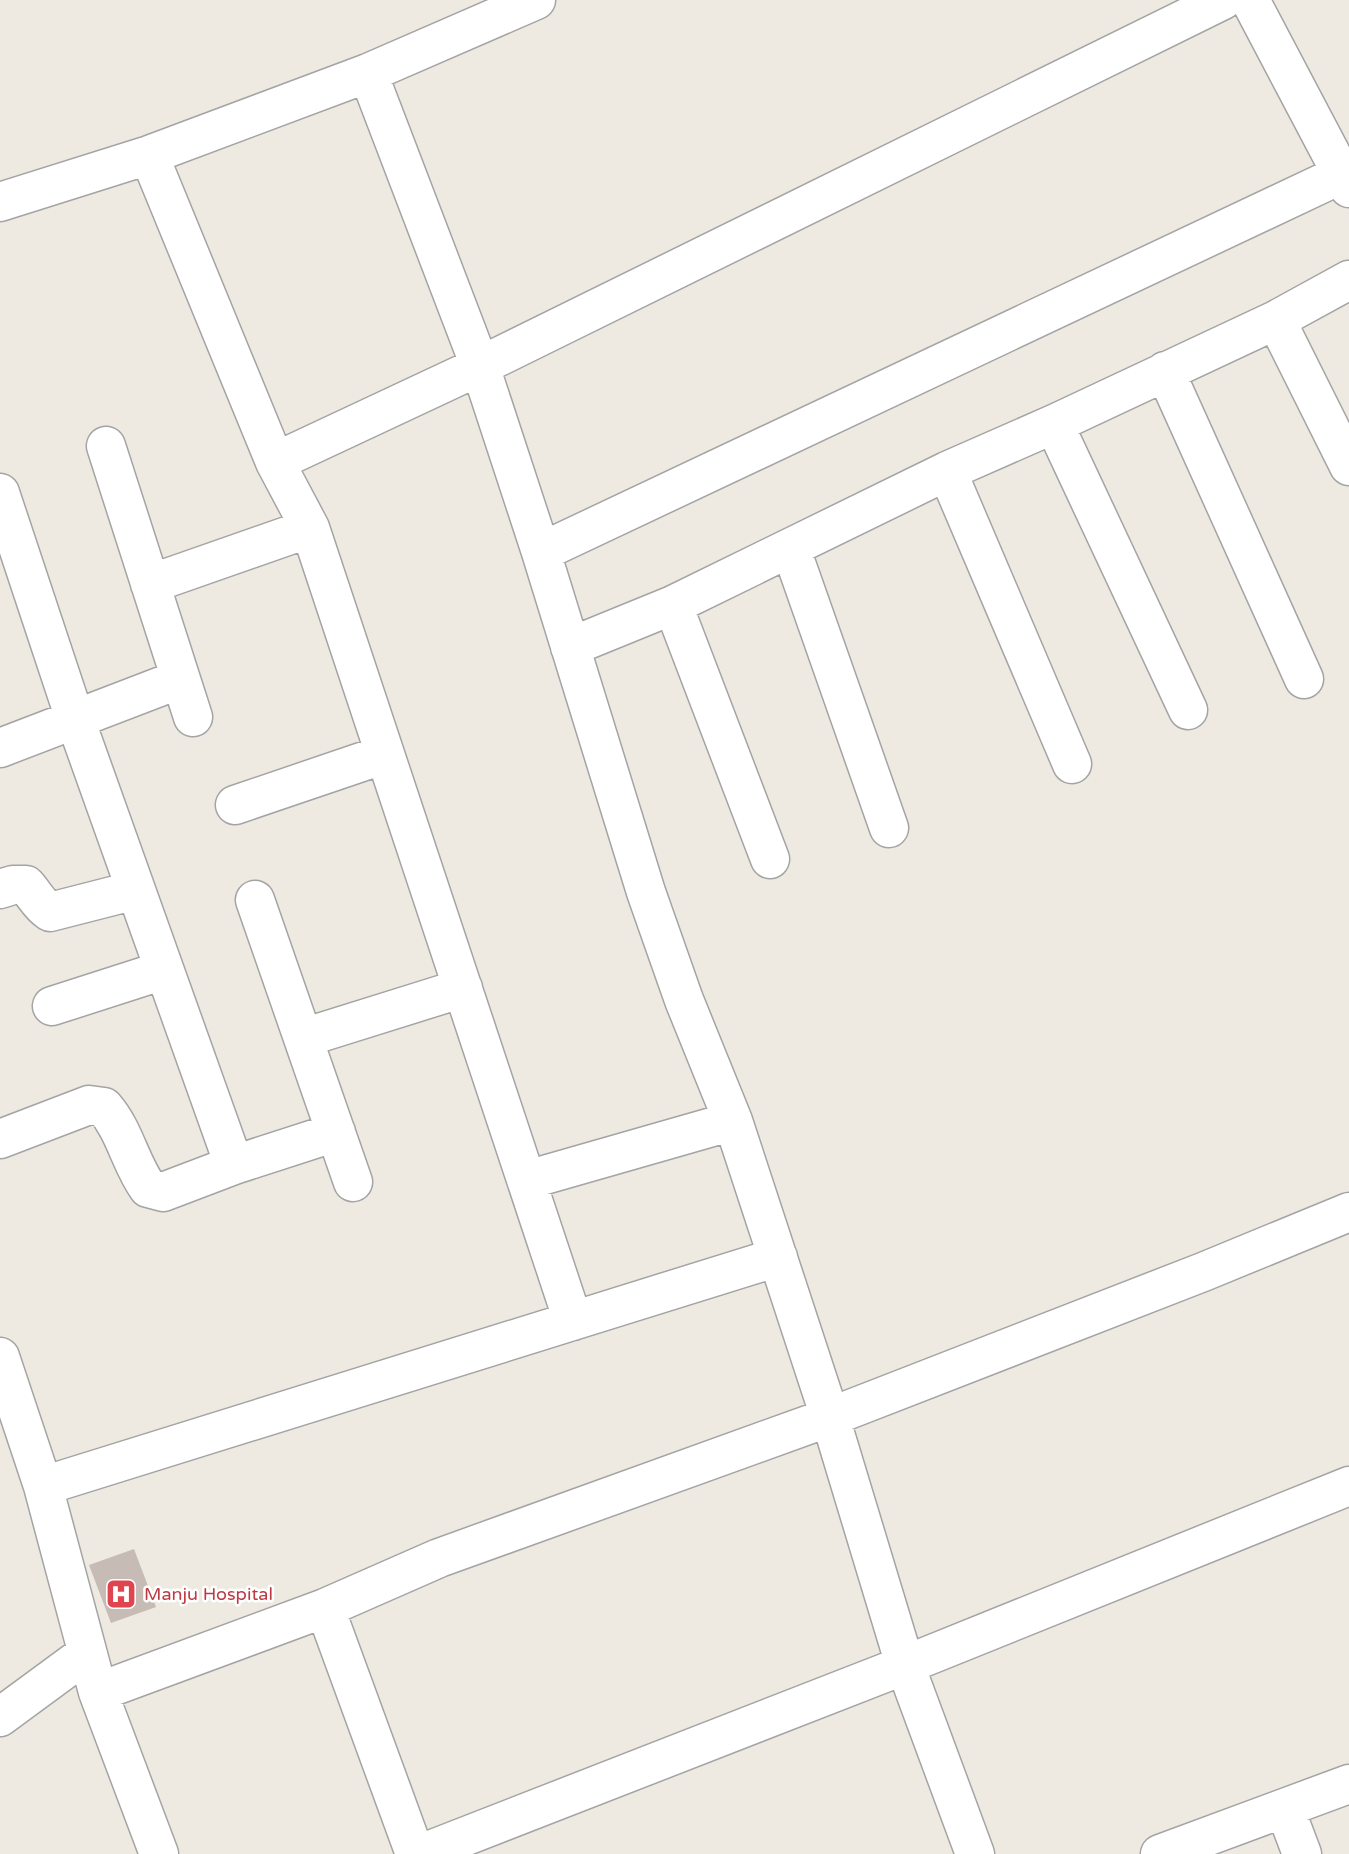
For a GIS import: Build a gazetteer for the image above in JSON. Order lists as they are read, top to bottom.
{
  "places": {
    "hospital": ["Manju Hospital"]
  }
}
